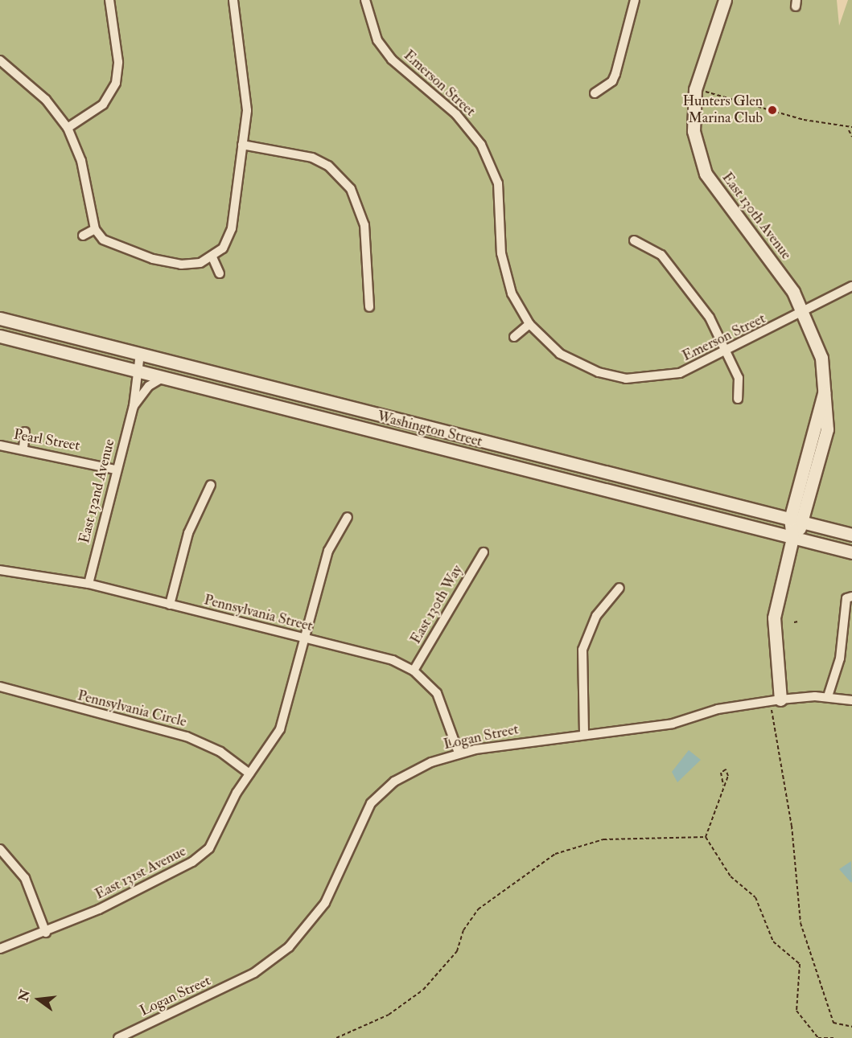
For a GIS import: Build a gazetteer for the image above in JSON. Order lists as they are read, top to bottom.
{
  "streets": {
    "main road": ["East 130th Avenue", "Washington Street"],
    "street": [
      "Emerson Street",
      "Pearl Street",
      "East 132nd Avenue",
      "East 130th Way",
      "Pennsylvania Street",
      "Pennsylvania Circle",
      "Logan Street",
      "East 131st Avenue"
    ]
  },
  "crossings": [
    ["Emerson Street", "East 130th Avenue"],
    ["East 130th Avenue", "Washington Street"],
    ["East 130th Avenue", "Logan Street"],
    ["Washington Street", "East 132nd Avenue"],
    ["Pearl Street", "East 132nd Avenue"],
    ["East 132nd Avenue", "Pennsylvania Street"],
    ["East 130th Way", "Pennsylvania Street"],
    ["Pennsylvania Street", "Logan Street"],
    ["Pennsylvania Street", "East 131st Avenue"],
    ["Pennsylvania Circle", "East 131st Avenue"]
  ],
  "places": ["Hunters Glen Marina Club"],
  "north": "left"
}
